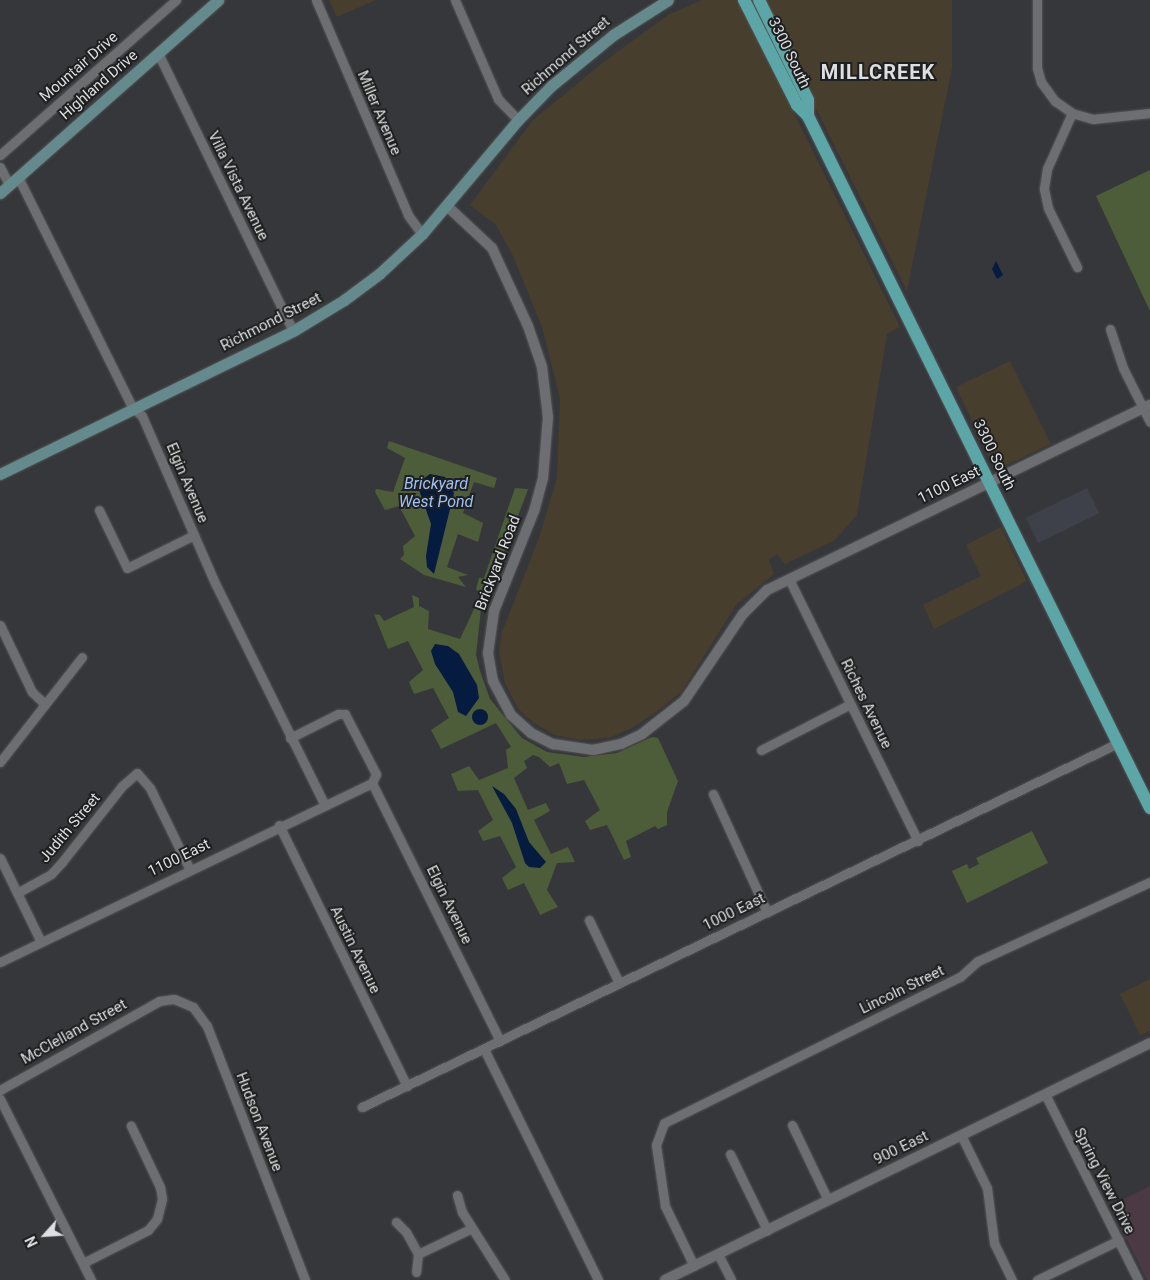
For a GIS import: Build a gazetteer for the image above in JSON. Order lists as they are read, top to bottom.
{
  "streets": {
    "main road": ["3300 South", "Richmond Street", "Highland Drive"],
    "street": [
      "Mountair Drive",
      "Miller Avenue",
      "Villa Vista Avenue",
      "Elgin Avenue",
      "1100 East",
      "Brickyard Road",
      "Riches Avenue",
      "Judith Street",
      "1000 East",
      "Austin Avenue",
      "Lincoln Street",
      "McClelland Street",
      "Hudson Avenue",
      "900 East",
      "Spring View Drive"
    ]
  },
  "crossings": [
    ["3300 South", "1100 East"],
    ["3300 South", "1000 East"],
    ["Richmond Street", "Miller Avenue"],
    ["Richmond Street", "Villa Vista Avenue"],
    ["Richmond Street", "Elgin Avenue"],
    ["Richmond Street", "Brickyard Road"],
    ["Highland Drive", "Villa Vista Avenue"],
    ["Highland Drive", "Elgin Avenue"],
    ["Elgin Avenue", "1100 East"],
    ["Elgin Avenue", "1000 East"],
    ["1100 East", "Brickyard Road"],
    ["1100 East", "Riches Avenue"],
    ["1100 East", "Judith Street"],
    ["1100 East", "Austin Avenue"],
    ["Brickyard Road", "Riches Avenue"],
    ["Riches Avenue", "1000 East"],
    ["1000 East", "Austin Avenue"],
    ["Lincoln Street", "900 East"],
    ["McClelland Street", "Hudson Avenue"],
    ["900 East", "Spring View Drive"]
  ],
  "districts": ["MILLCREEK"],
  "water": ["Brickyard West Pond"],
  "north": "bottom left"
}
